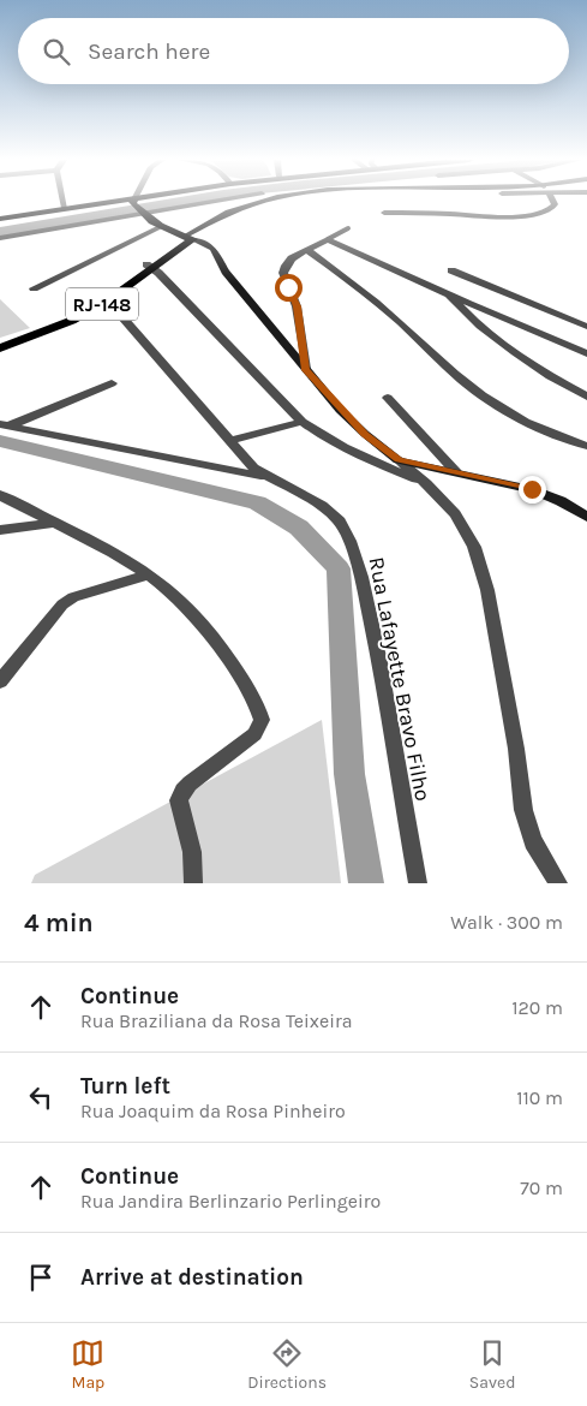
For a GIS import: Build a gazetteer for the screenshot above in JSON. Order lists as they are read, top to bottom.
{
  "streets": {
    "main road": ["RJ-148"],
    "street": ["Rua Lafayette Bravo Filho"]
  },
  "crossings": [
    ["RJ-148", "Rua Lafayette Bravo Filho"]
  ],
  "page": {
    "search": "Search here",
    "heading": ["4 min", "Walk · 300 m"],
    "list": [
      ["Continue", "Rua Braziliana da Rosa Teixeira", "120 m"],
      ["Turn left", "Rua Joaquim da Rosa Pinheiro", "110 m"],
      ["Continue", "Rua Jandira Berlinzario Perlingeiro", "70 m"],
      "Arrive at destination"
    ],
    "nav": ["Map", "Directions", "Saved"]
  }
}
